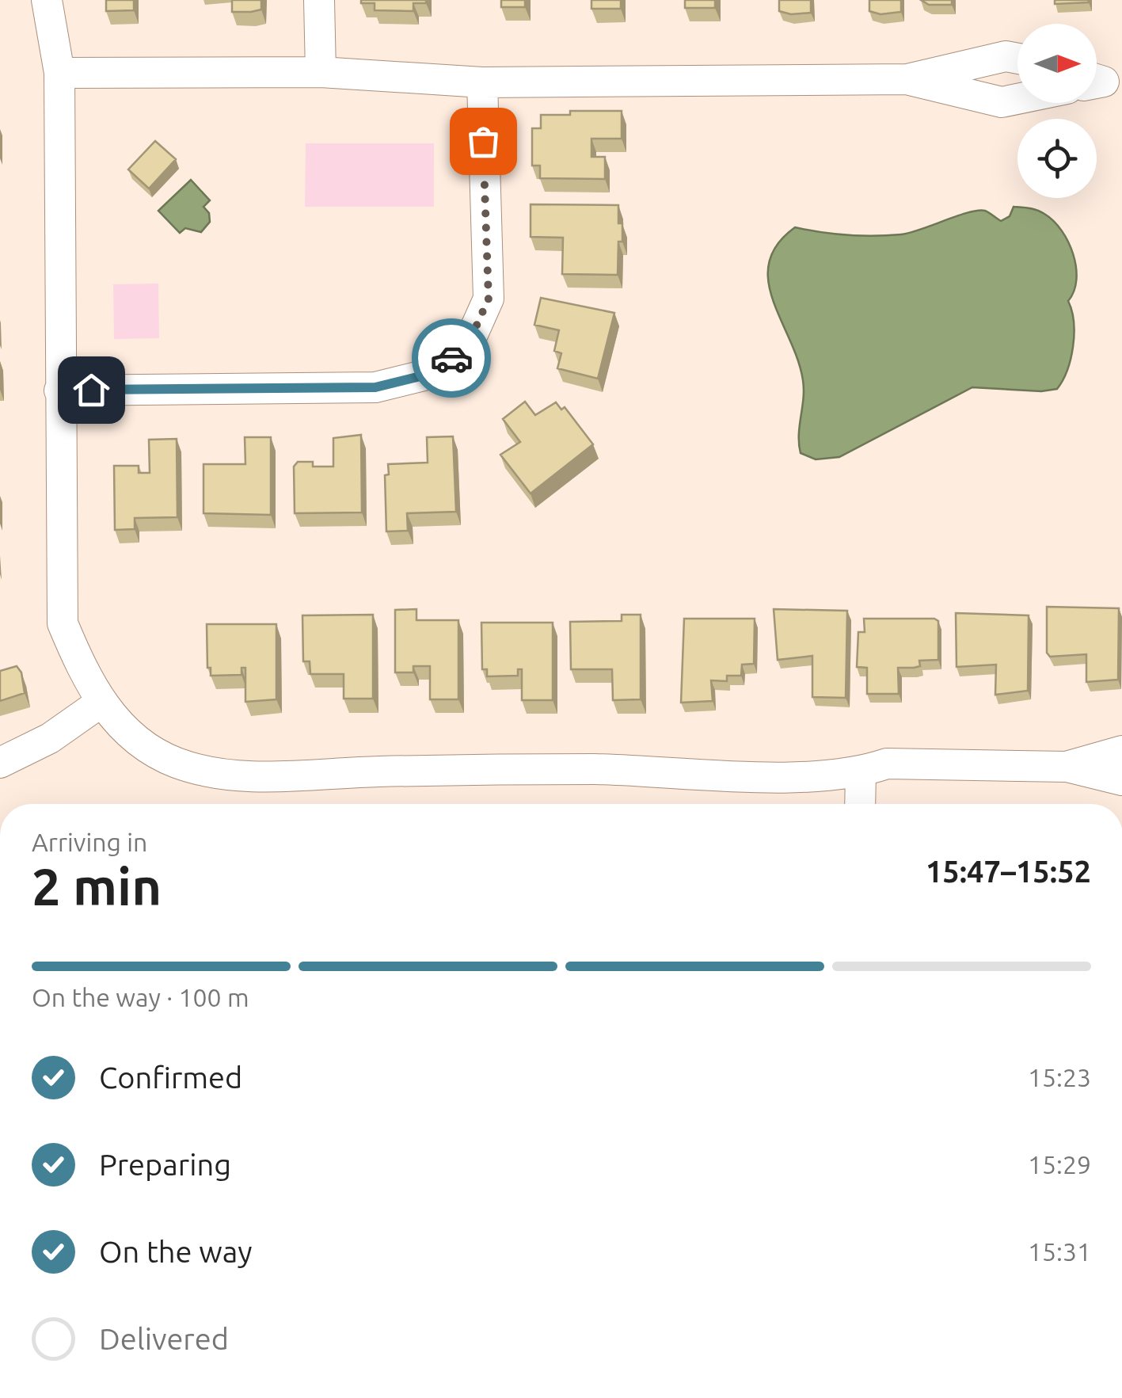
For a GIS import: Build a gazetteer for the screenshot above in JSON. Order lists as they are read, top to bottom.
{
  "north": "right",
  "page": {
    "heading": ["2 min", "Arriving in", "15:47–15:52"],
    "bar": "On the way · 100 m",
    "list": [
      ["Confirmed", "15:23"],
      ["Preparing", "15:29"],
      ["On the way", "15:31"],
      "Delivered"
    ]
  }
}
